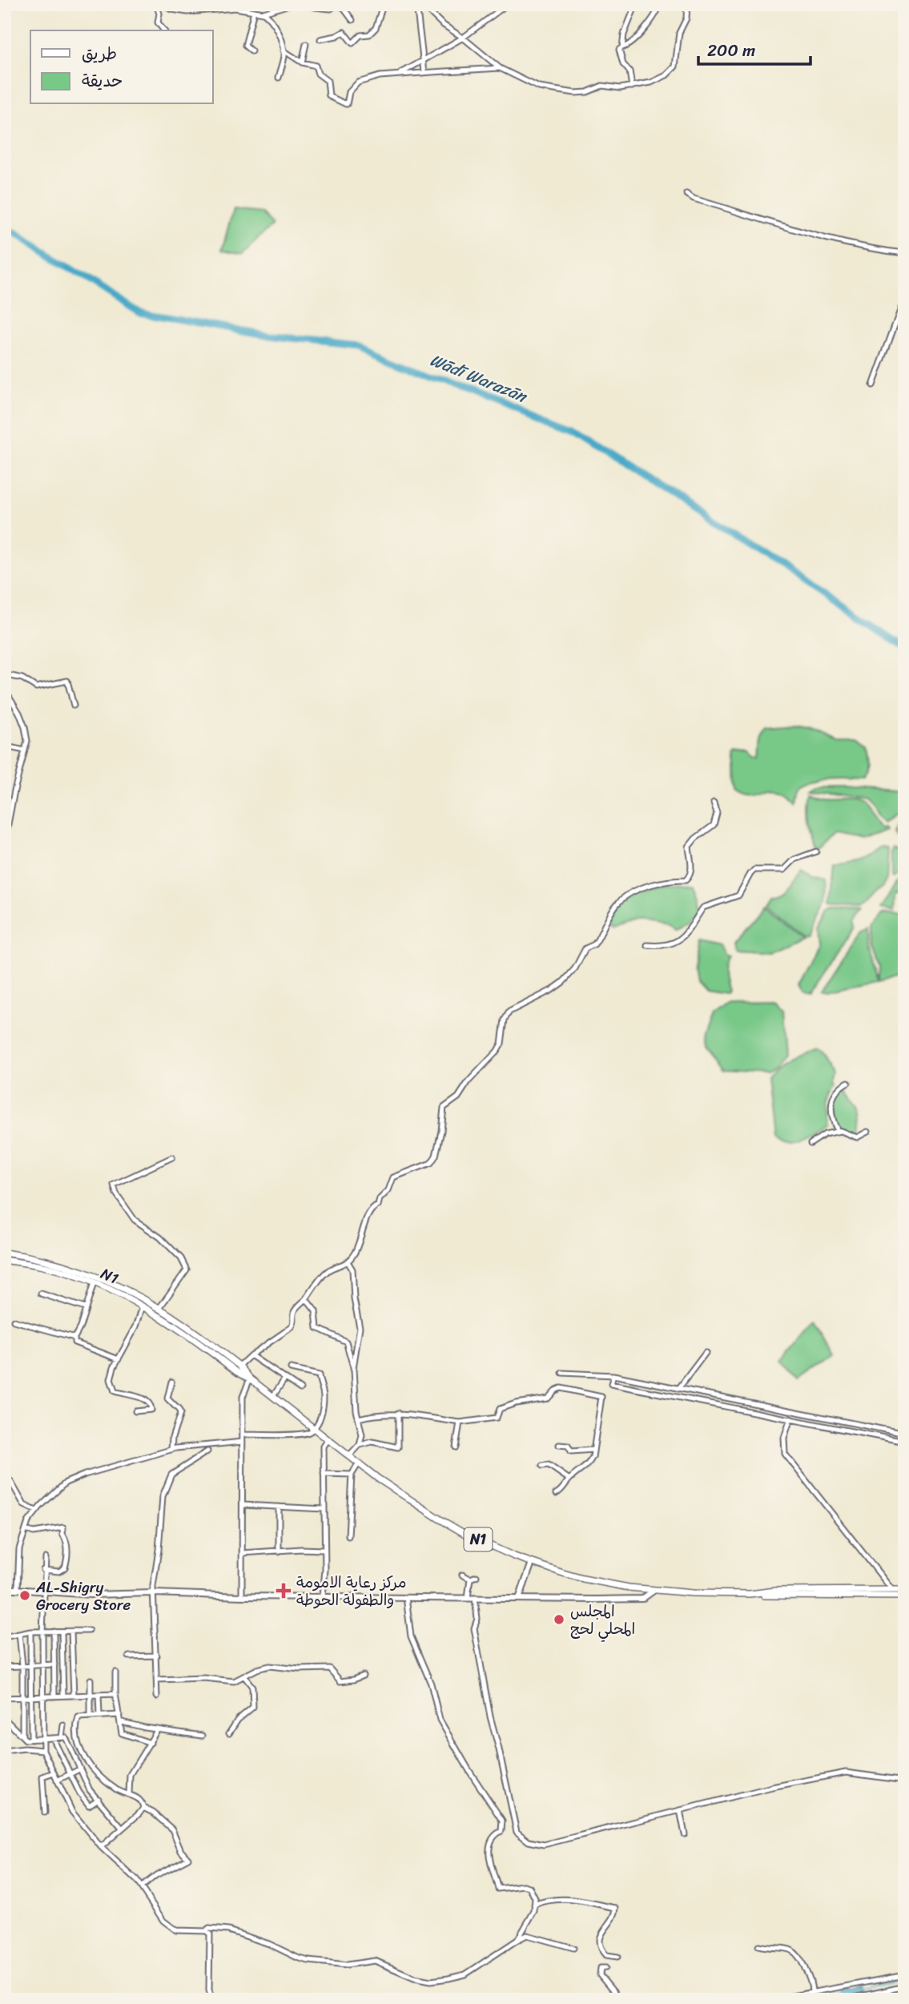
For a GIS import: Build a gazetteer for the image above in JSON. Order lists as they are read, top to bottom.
{
  "streets": {
    "highway": ["N1"]
  },
  "water": ["Wādī Warazān"],
  "places": {
    "health": ["مركز رعاية الامومة والطفولة الحوطة"],
    "other": ["AL-Shigry Grocery Store", "المجلس المحلي لحج"]
  },
  "legend": ["طريق", "حديقة"],
  "scale_bar": "200 m"
}
